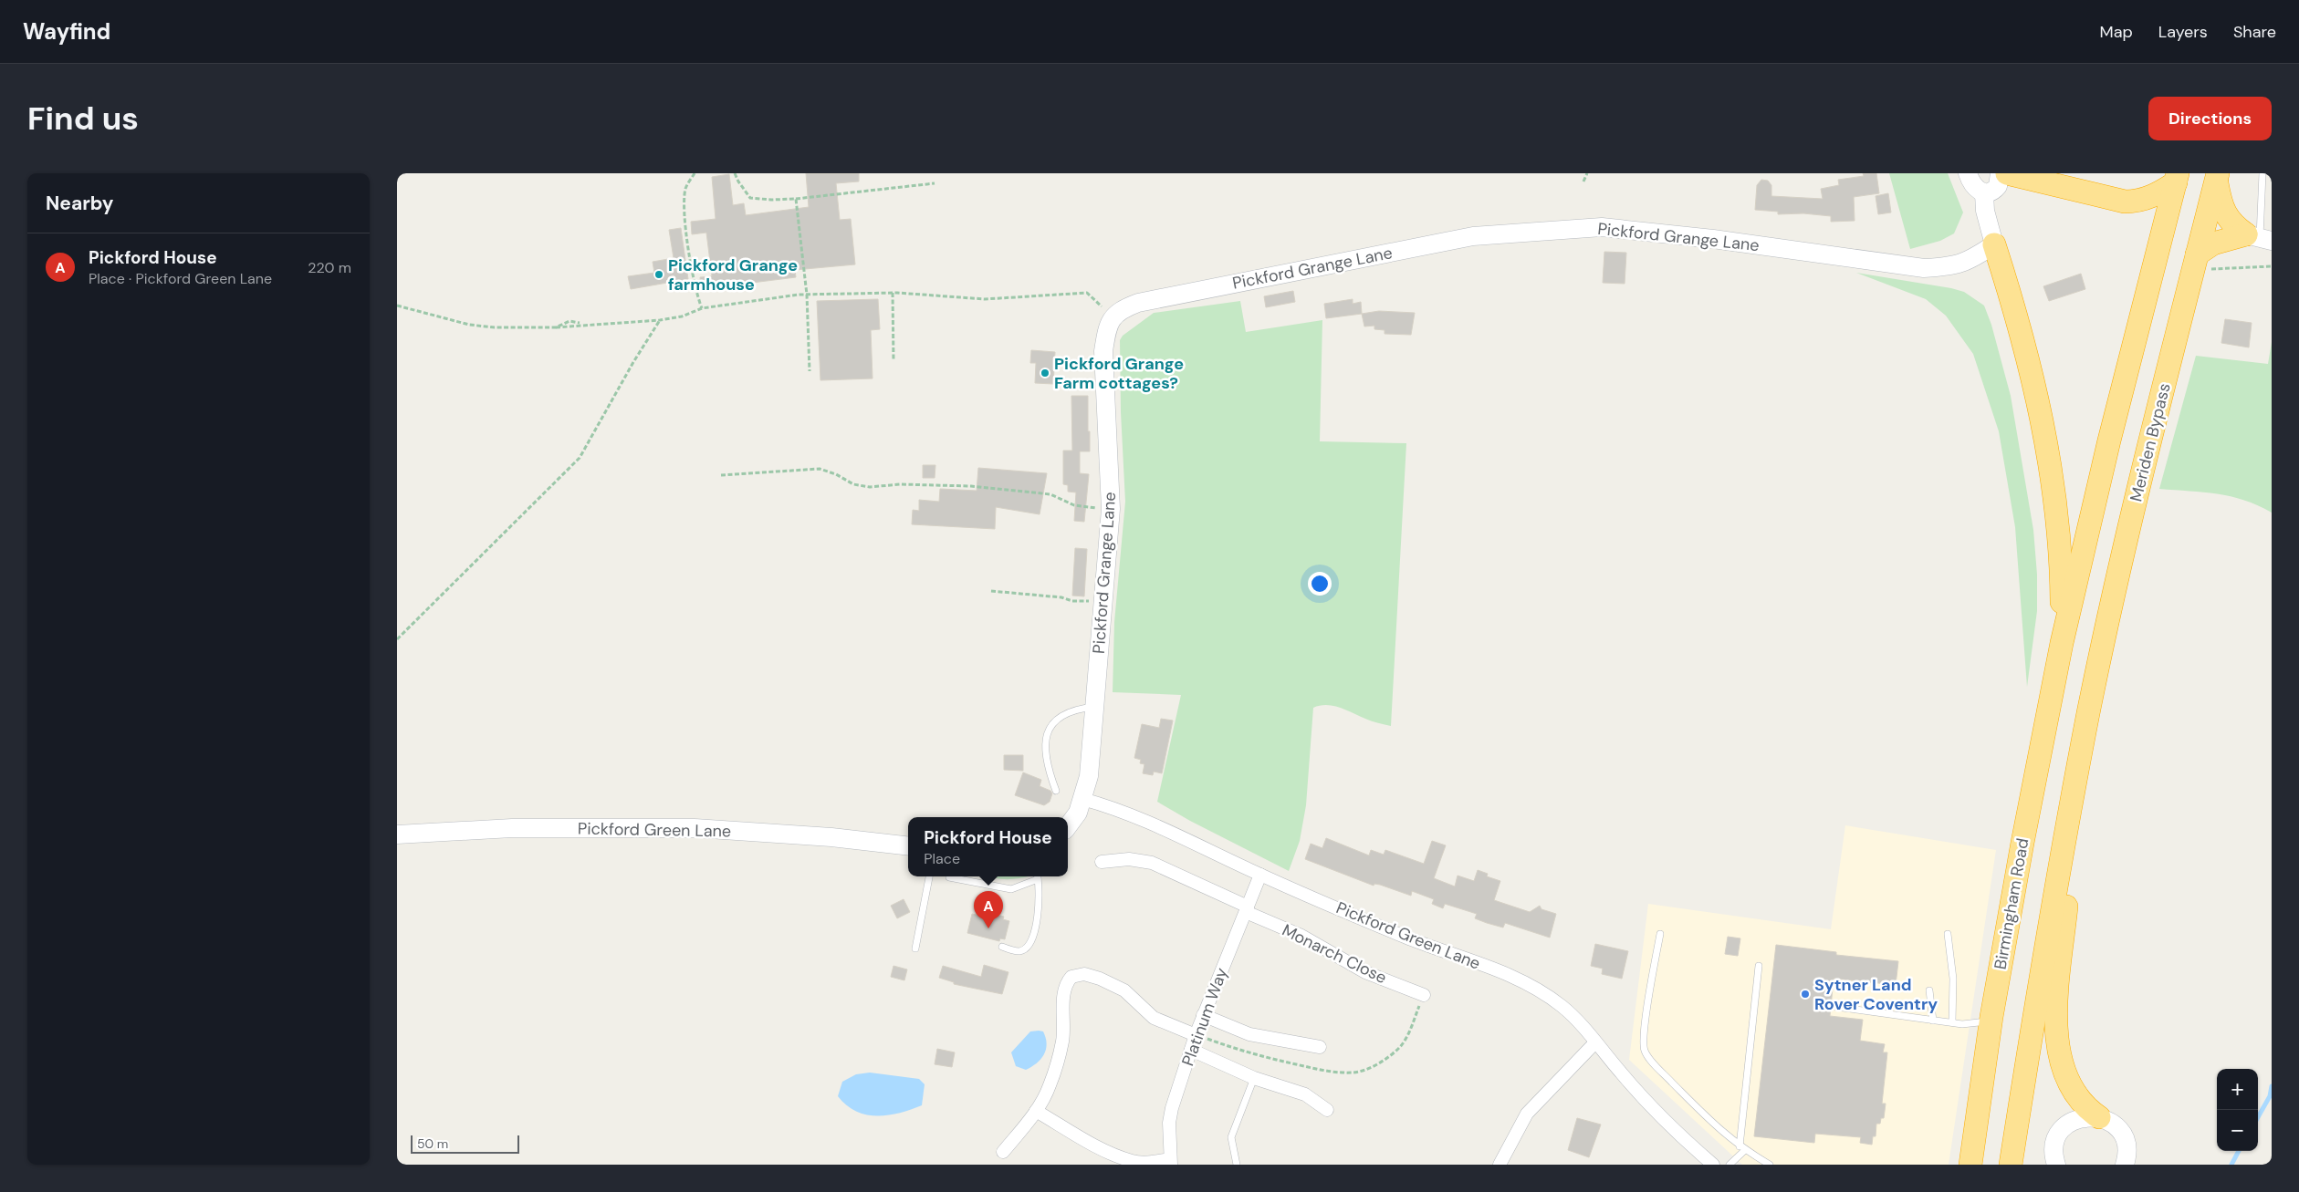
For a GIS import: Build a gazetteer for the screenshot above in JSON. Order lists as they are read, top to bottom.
{
  "streets": {
    "highway": ["Meriden Bypass", "Birmingham Road"],
    "street": [
      "Pickford Grange Lane",
      "Pickford Green Lane",
      "Monarch Close",
      "Platinum Way"
    ]
  },
  "crossings": [
    ["Pickford Grange Lane", "Pickford Green Lane"],
    ["Pickford Green Lane", "Platinum Way"],
    ["Monarch Close", "Platinum Way"]
  ],
  "places": ["Pickford Grange farmhouse", "Pickford Grange Farm cottages?", "Sytner Land Rover Coventry"],
  "scale_bar": "50 m",
  "page": {
    "header": "Wayfind",
    "nav": ["Map", "Layers", "Share"],
    "buttons": "Directions",
    "title": "Find us",
    "heading": "Nearby",
    "list": [
      {
        "mark": "A",
        "name": "Pickford House",
        "note": "Place · Pickford Green Lane",
        "value": "220 m"
      }
    ],
    "popup": ["Pickford House", "Place"],
    "pins": "A",
    "map_buttons": ["+", "−"],
    "scale": "50 m"
  }
}
